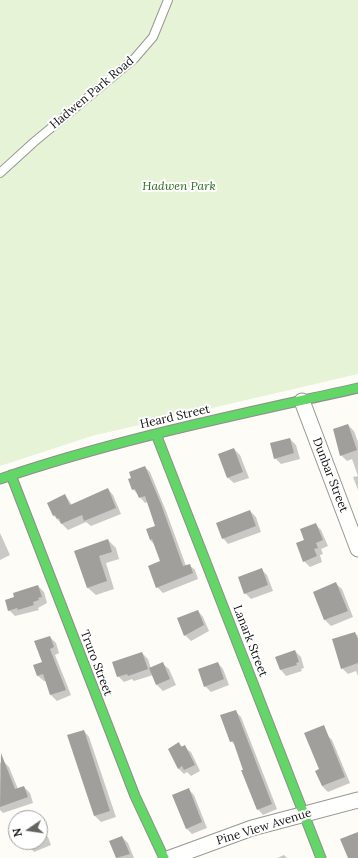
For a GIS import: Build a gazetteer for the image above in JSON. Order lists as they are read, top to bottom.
{
  "streets": {
    "street": [
      "Heard Street",
      "Dunbar Street",
      "Lanark Street",
      "Truro Street",
      "Pine View Avenue"
    ],
    "lane": ["Hadwen Park Road"]
  },
  "crossings": [
    ["Heard Street", "Dunbar Street"],
    ["Heard Street", "Lanark Street"],
    ["Heard Street", "Truro Street"],
    ["Lanark Street", "Pine View Avenue"]
  ],
  "parks": ["Hadwen Park"],
  "north": "left"
}
